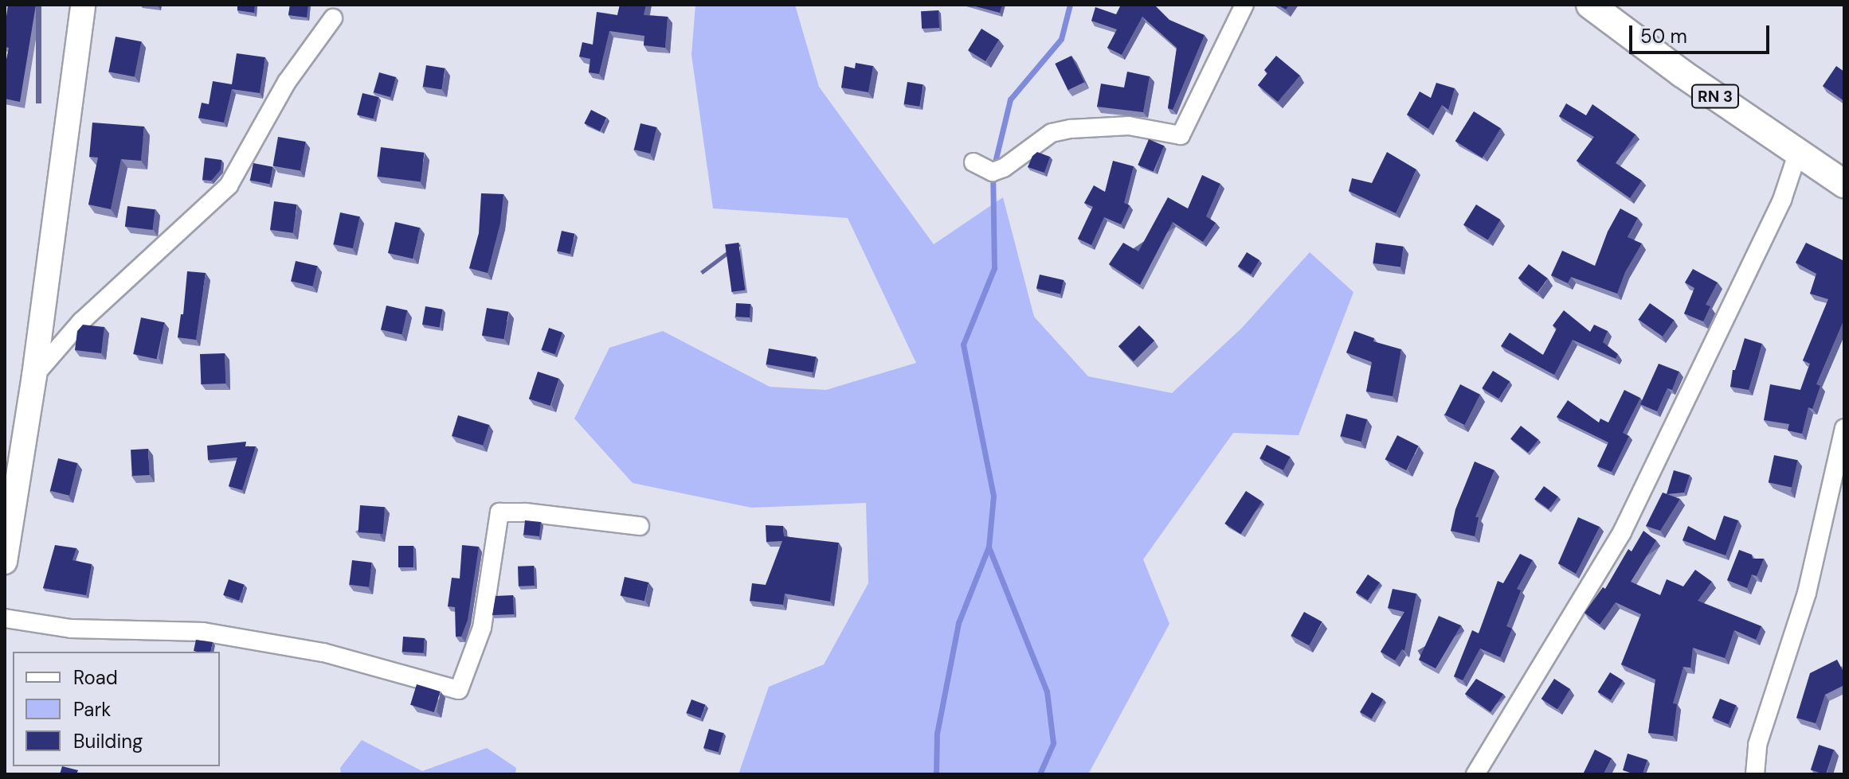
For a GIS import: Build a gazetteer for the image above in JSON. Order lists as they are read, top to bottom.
{
  "streets": {
    "main road": ["RN 3"]
  },
  "legend": ["Road", "Park", "Building"],
  "scale_bar": "50 m"
}
